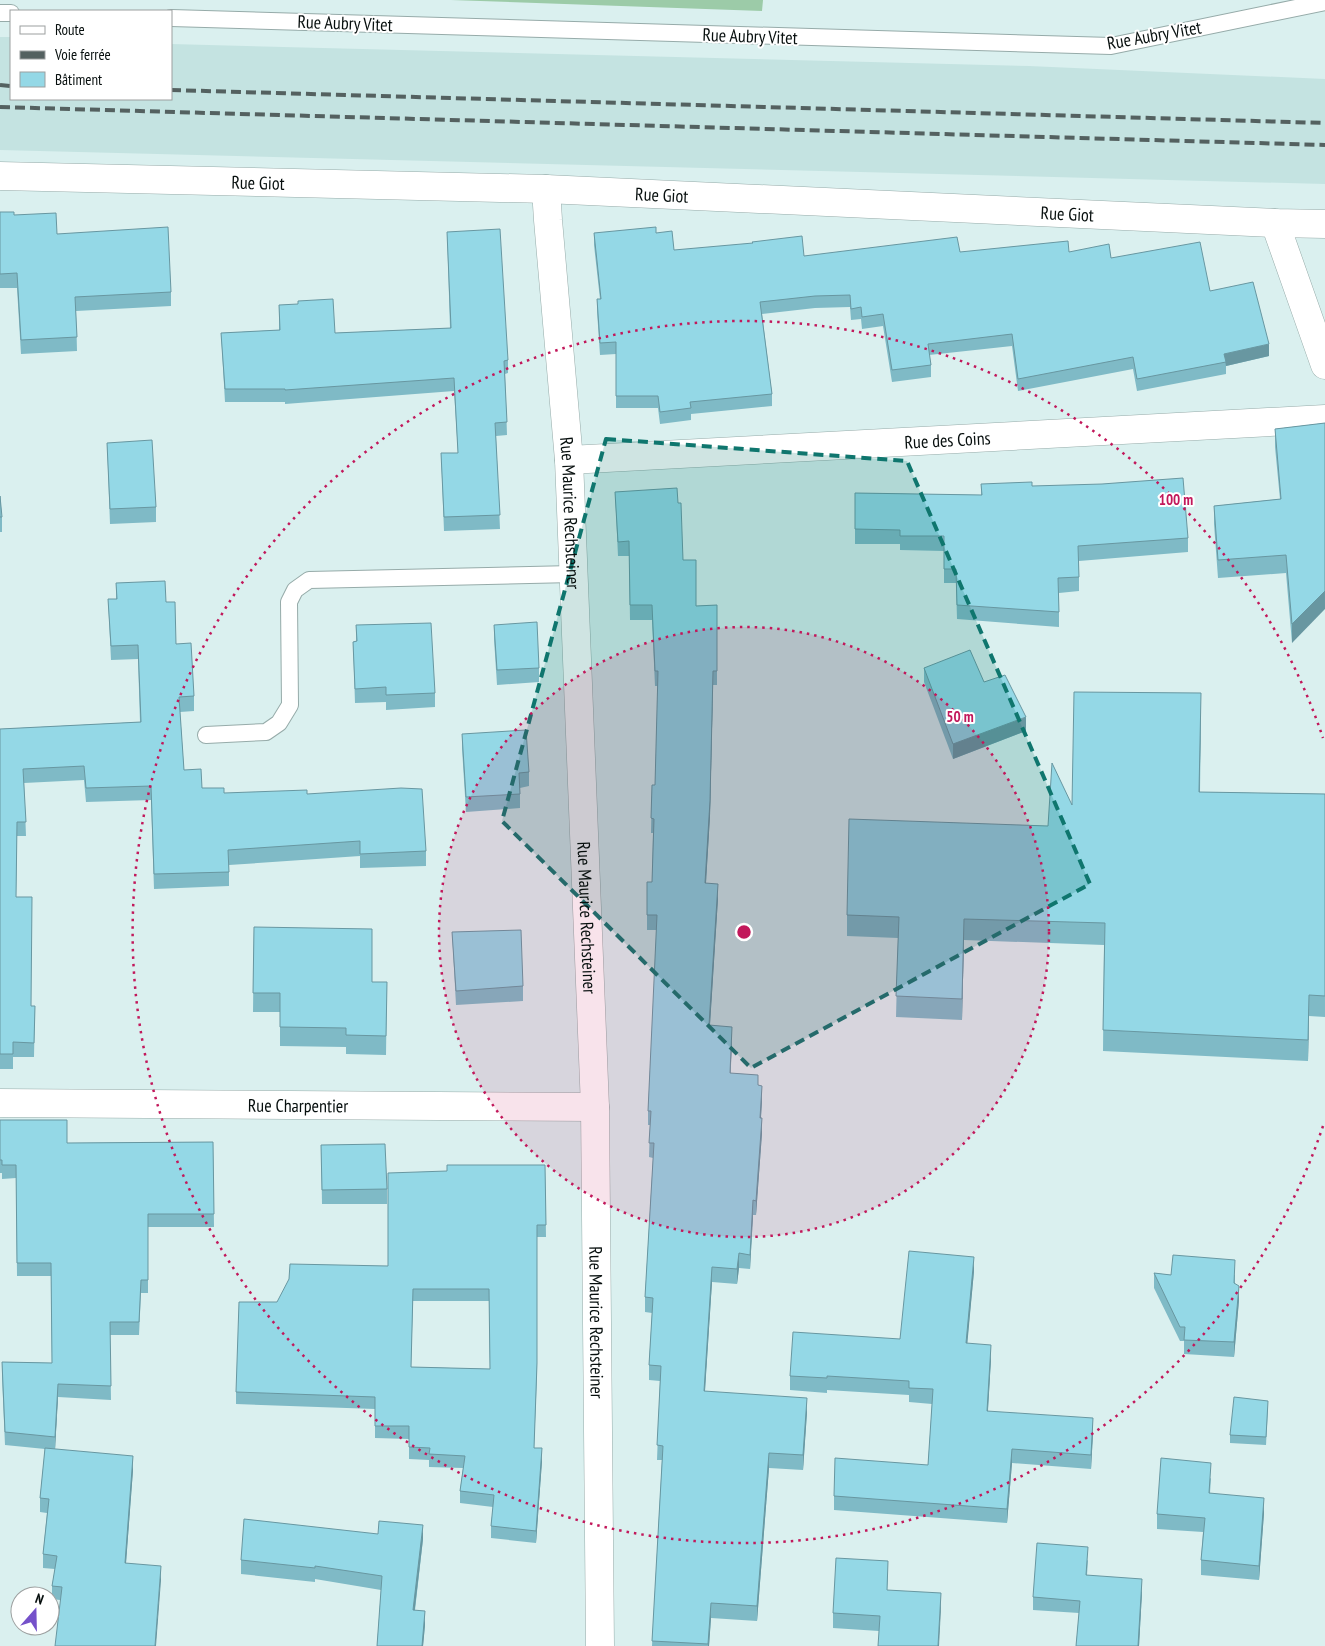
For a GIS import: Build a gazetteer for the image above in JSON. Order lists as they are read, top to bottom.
{
  "streets": {
    "street": [
      "Rue Giot",
      "Rue des Coins",
      "Rue Maurice Rechsteiner",
      "Rue Charpentier"
    ],
    "lane": ["Rue Aubry Vitet"]
  },
  "crossings": [
    ["Rue Giot", "Rue Maurice Rechsteiner"],
    ["Rue des Coins", "Rue Maurice Rechsteiner"],
    ["Rue Maurice Rechsteiner", "Rue Charpentier"]
  ],
  "legend": ["Route", "Voie ferrée", "Bâtiment"],
  "north": "top",
  "rings": ["100 m", "50 m"]
}
